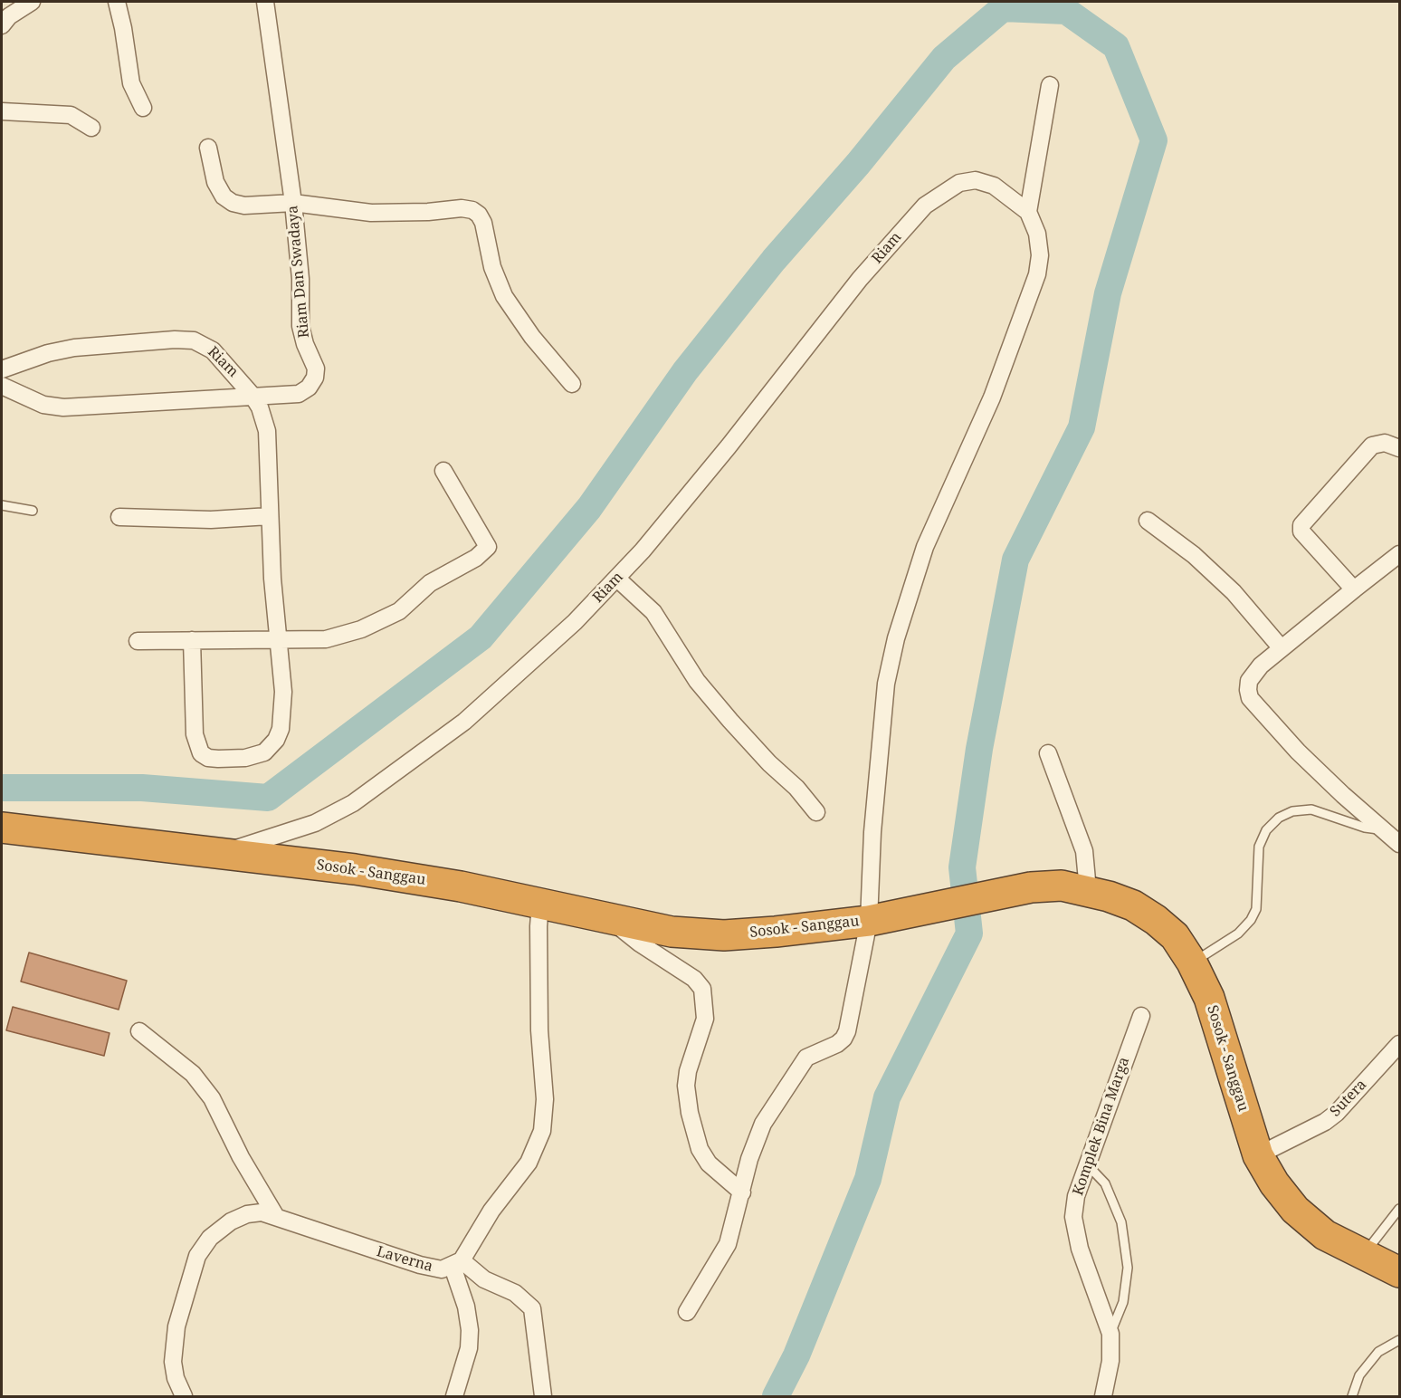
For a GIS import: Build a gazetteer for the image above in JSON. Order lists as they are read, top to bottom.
{
  "streets": {
    "highway": ["Sosok - Sanggau"],
    "street": [
      "Riam",
      "Riam Dan Swadaya",
      "Sutera",
      "Komplek Bina Marga",
      "Laverna"
    ]
  },
  "crossings": [
    ["Riam", "Riam Dan Swadaya"],
    ["Riam", "Sosok - Sanggau"],
    ["Sosok - Sanggau", "Sutera"]
  ]
}
